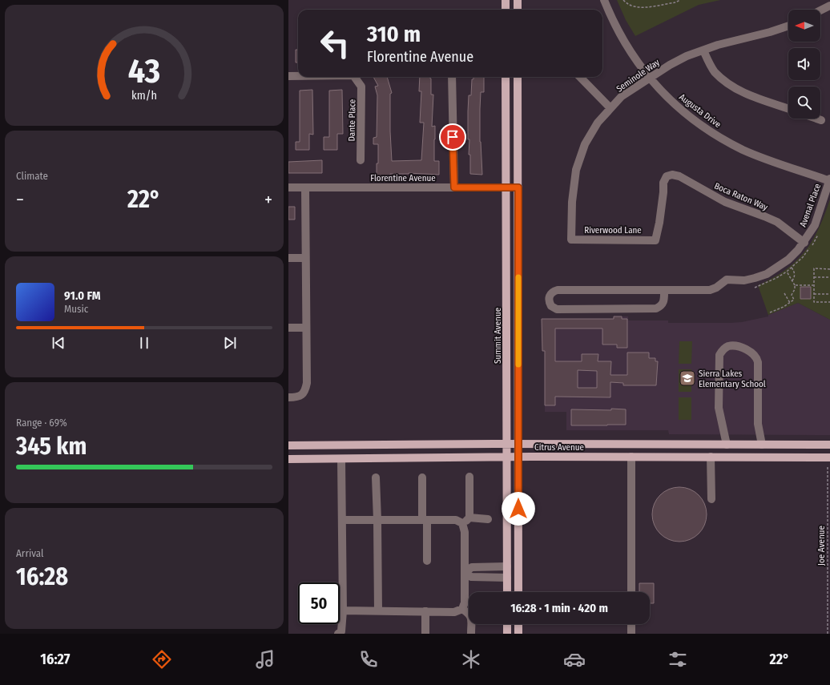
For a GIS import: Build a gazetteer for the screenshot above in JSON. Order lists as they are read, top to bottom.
{
  "streets": {
    "main road": ["Summit Avenue", "Citrus Avenue"],
    "street": [
      "Seminole Way",
      "Augusta Drive",
      "Dante Place",
      "Florentine Avenue",
      "Boca Raton Way",
      "Avenal Place",
      "Riverwood Lane"
    ],
    "path": ["Joe Avenue"]
  },
  "crossings": [
    ["Seminole Way", "Augusta Drive"],
    ["Seminole Way", "Riverwood Lane"],
    ["Augusta Drive", "Avenal Place"],
    ["Florentine Avenue", "Summit Avenue"],
    ["Boca Raton Way", "Avenal Place"],
    ["Boca Raton Way", "Riverwood Lane"],
    ["Summit Avenue", "Citrus Avenue"],
    ["Citrus Avenue", "Joe Avenue"]
  ],
  "places": {
    "school or university": ["Sierra Lakes Elementary School"]
  },
  "north": "left",
  "page": {
    "turn": ["310 m", "Florentine Avenue"],
    "tile": [
      "Climate",
      ["Range · 69%", "345 km"],
      ["Arrival", "16:28"]
    ],
    "heat": ["−", "22°", "+"],
    "song": ["91.0 FM", "Music"],
    "limit": "50",
    "trip": "16:28 · 1 min · 420 m",
    "tabs": ["16:27", "22°"],
    "gauge": ["43", "km/h"]
  }
}
